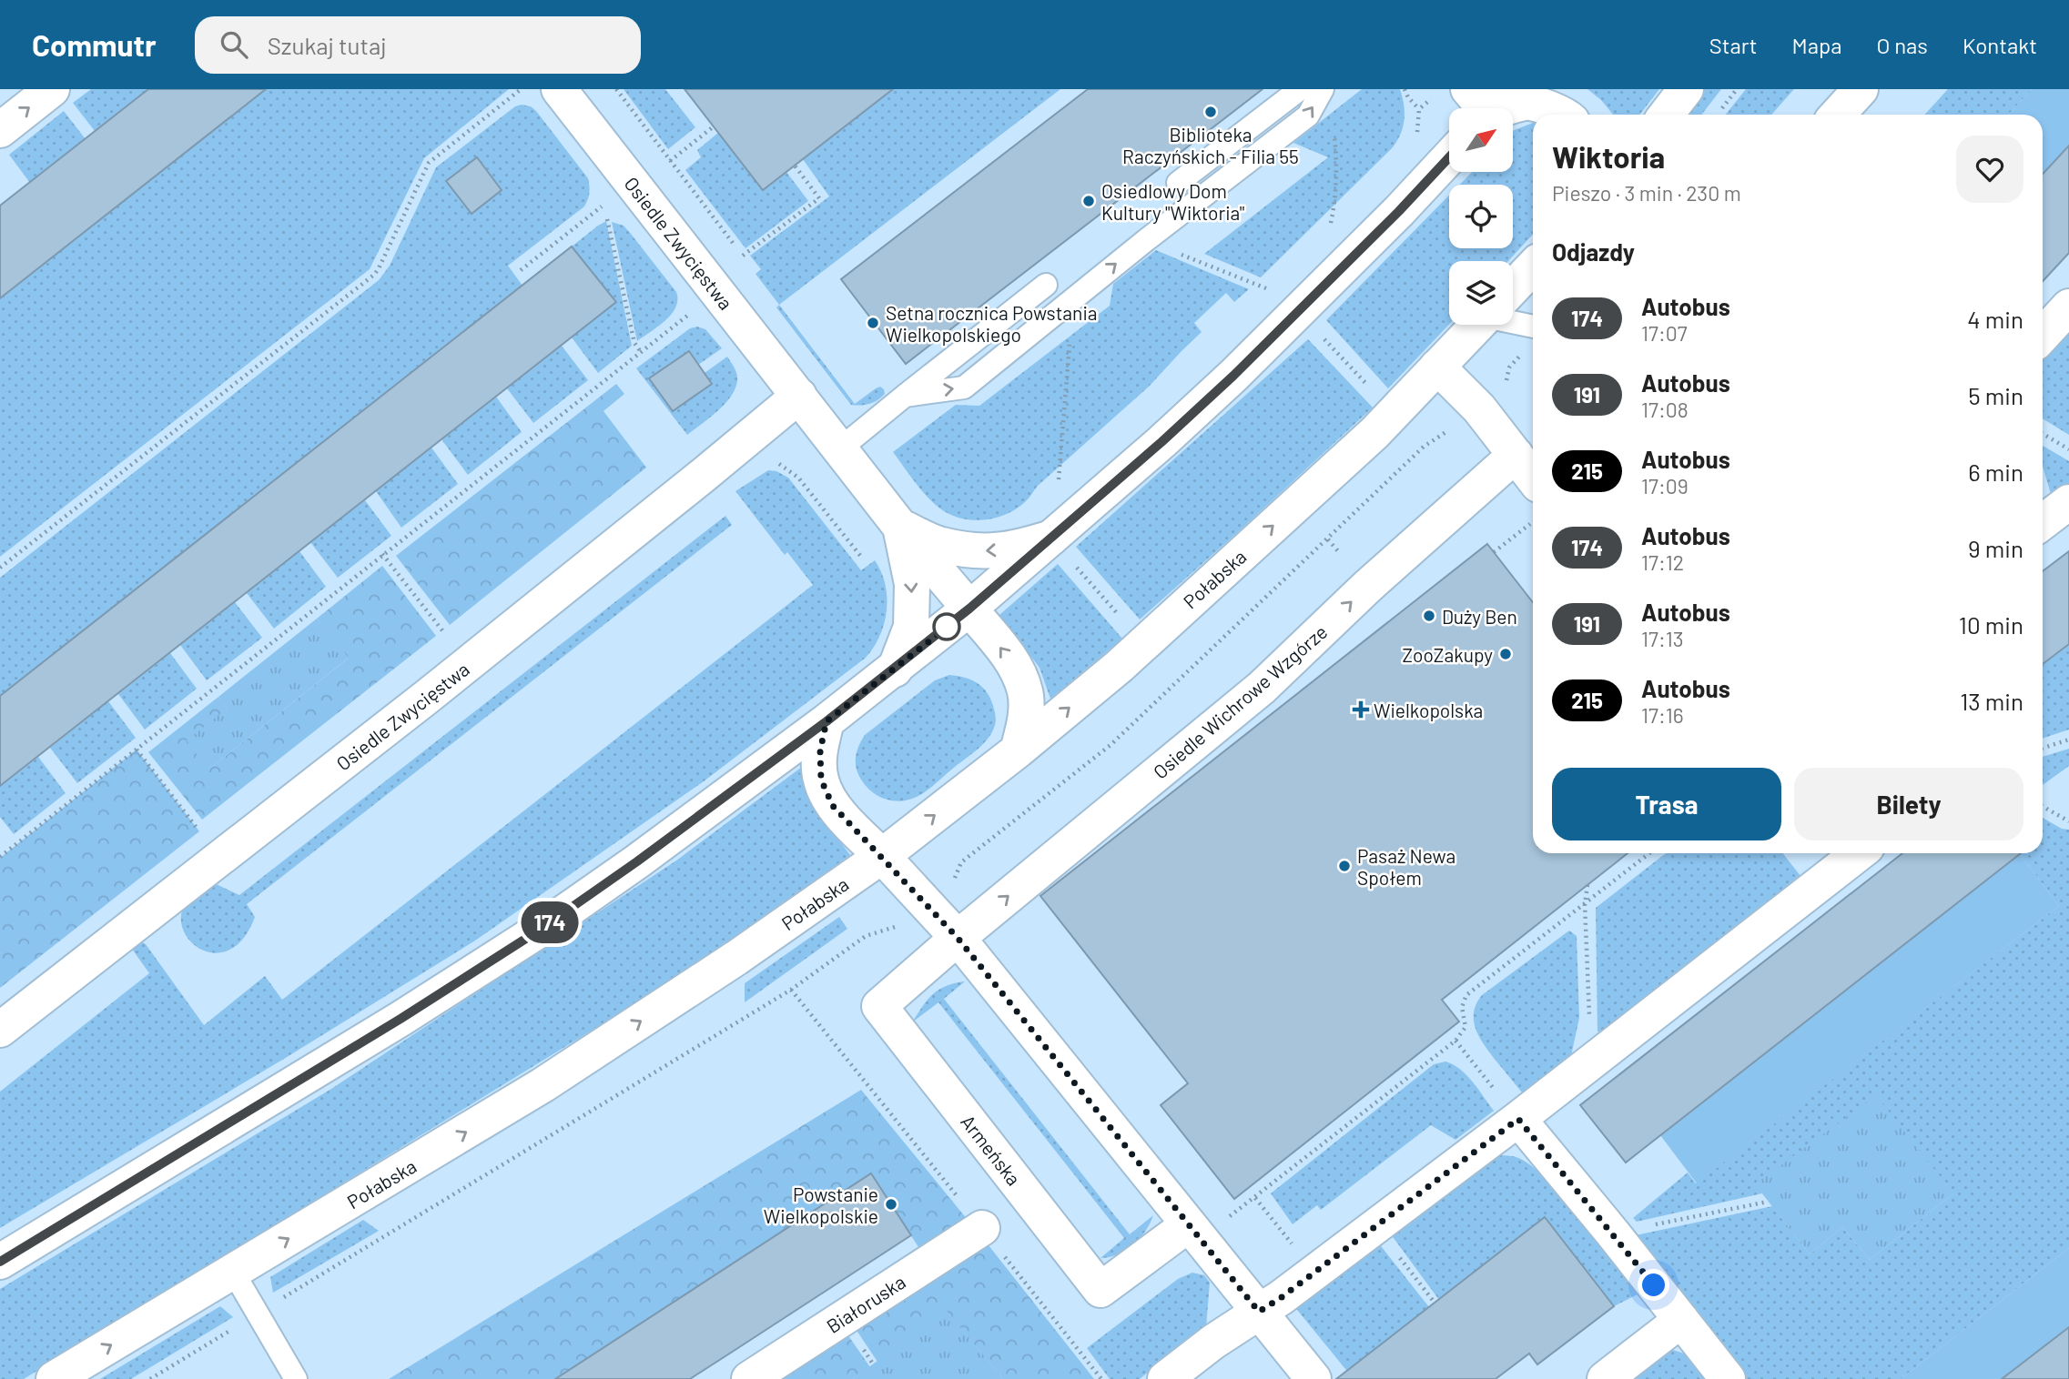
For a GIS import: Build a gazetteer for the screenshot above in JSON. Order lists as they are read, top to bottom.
{
  "streets": {
    "street": [
      "Osiedle Zwycięstwa",
      "Połabska",
      "Osiedle Wichrowe Wzgórze",
      "Armeńska",
      "Białoruska"
    ]
  },
  "crossings": [
    ["Osiedle Zwycięstwa", "Połabska"],
    ["Osiedle Wichrowe Wzgórze", "Armeńska"]
  ],
  "places": {
    "other": [
      "Biblioteka Raczyńskich - Filia 55",
      "Osiedlowy Dom Kultury \"Wiktoria\"",
      "Setna rocznica Powstania Wielkopolskiego",
      "Duży Ben",
      "ZooZakupy",
      "Pasaż Newa Społem",
      "Powstanie Wielkopolskie"
    ],
    "health": ["Wielkopolska"]
  },
  "lines": ["bus line 174"],
  "north": "top right",
  "page": {
    "header": "Commutr",
    "search": "Szukaj tutaj",
    "nav": [
      "Start",
      "Mapa",
      "O nas",
      "Kontakt"
    ],
    "on_map": "174",
    "heading": [
      ["Wiktoria", "Pieszo · 3 min · 230 m"],
      "Odjazdy"
    ],
    "list": [
      {
        "mark": "174",
        "name": "Autobus",
        "note": "17:07",
        "value": "4 min"
      },
      {
        "mark": "191",
        "name": "Autobus",
        "note": "17:08",
        "value": "5 min"
      },
      {
        "mark": "215",
        "name": "Autobus",
        "note": "17:09",
        "value": "6 min"
      },
      {
        "mark": "174",
        "name": "Autobus",
        "note": "17:12",
        "value": "9 min"
      },
      {
        "mark": "191",
        "name": "Autobus",
        "note": "17:13",
        "value": "10 min"
      },
      {
        "mark": "215",
        "name": "Autobus",
        "note": "17:16",
        "value": "13 min"
      }
    ],
    "buttons": ["Trasa", "Bilety"]
  }
}
